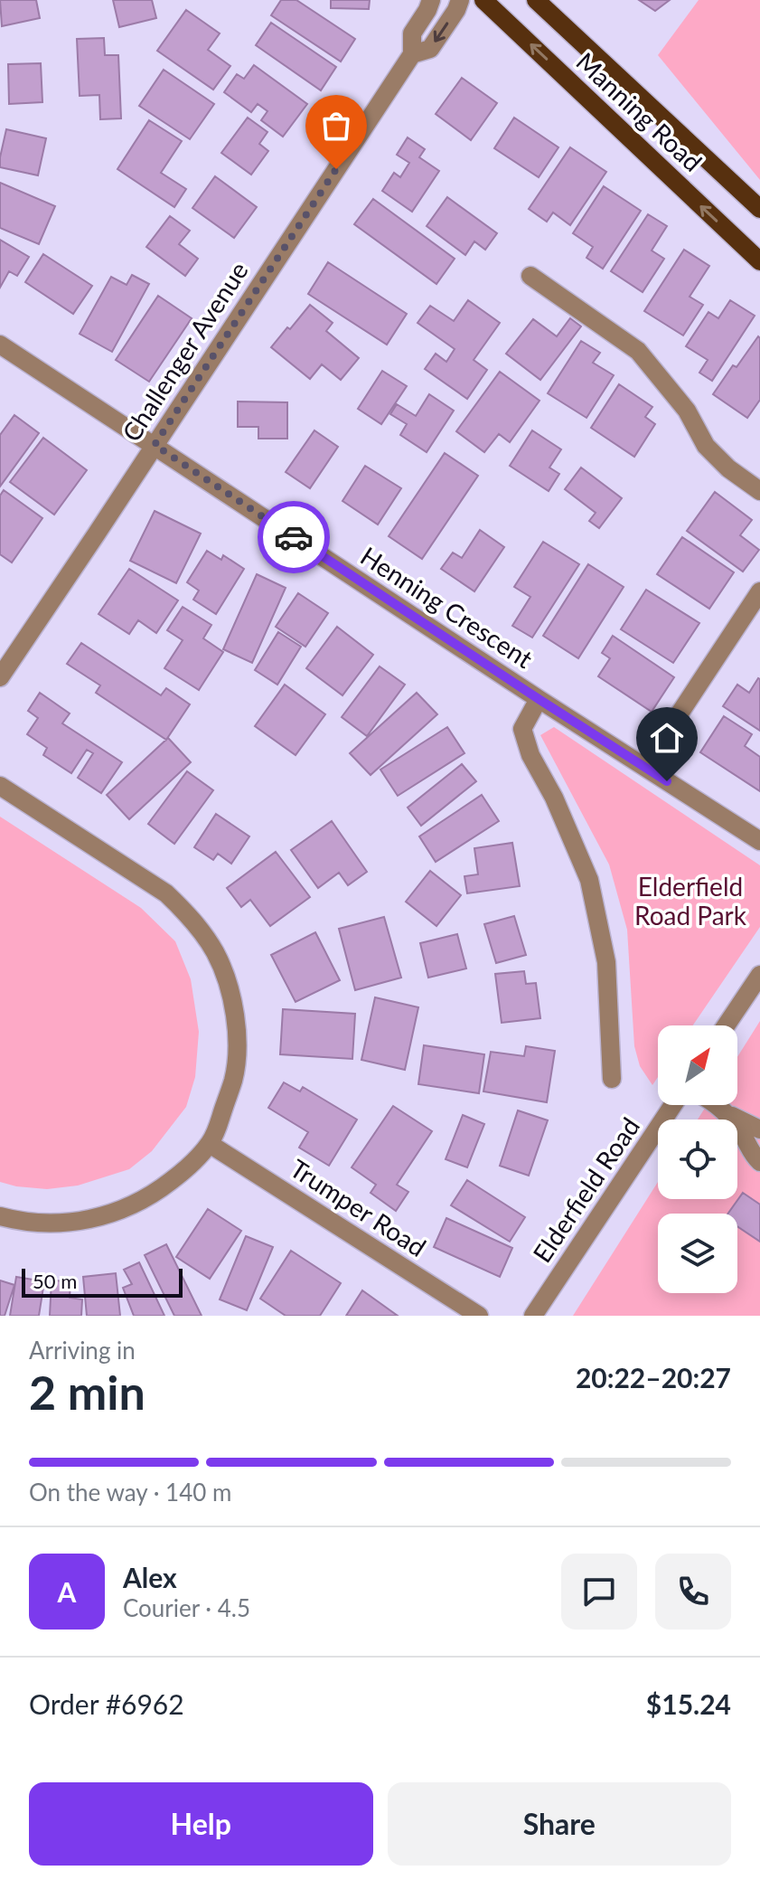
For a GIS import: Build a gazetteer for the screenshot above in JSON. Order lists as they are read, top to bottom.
{
  "streets": {
    "main road": ["Manning Road"],
    "street": [
      "Challenger Avenue",
      "Henning Crescent",
      "Elderfield Road",
      "Trumper Road"
    ]
  },
  "crossings": [
    ["Challenger Avenue", "Henning Crescent"]
  ],
  "parks": ["Elderfield Road Park"],
  "scale_bar": "50 m",
  "north": "top right",
  "page": {
    "scale": "50 m",
    "heading": ["2 min", "Arriving in", "20:22–20:27"],
    "panel": [
      "Alex",
      "Courier · 4.5",
      "Order #6962",
      "$15.24"
    ],
    "bar": "On the way · 140 m",
    "round": "A",
    "buttons": ["Help", "Share"]
  }
}
